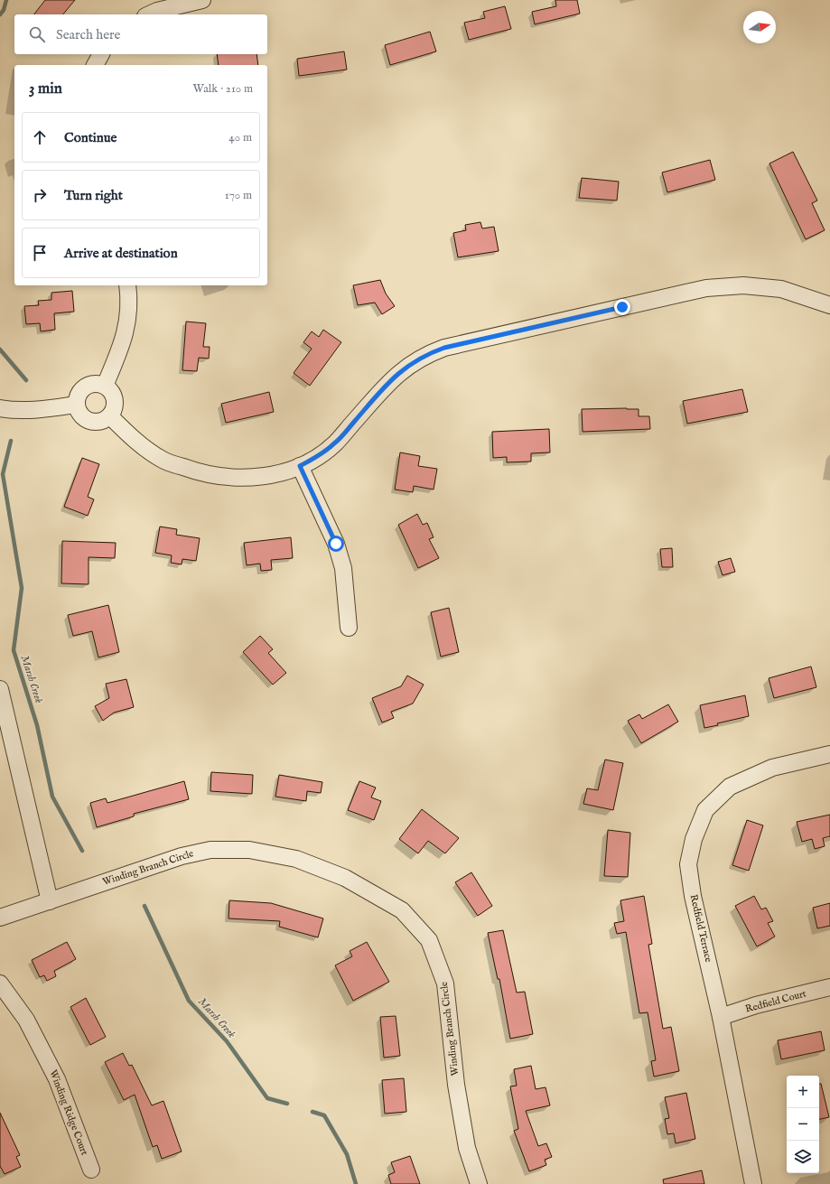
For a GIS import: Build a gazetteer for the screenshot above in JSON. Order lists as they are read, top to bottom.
{
  "streets": {
    "street": [
      "Winding Branch Circle",
      "Redfield Terrace",
      "Redfield Court",
      "Winding Ridge Court"
    ]
  },
  "crossings": [
    ["Redfield Terrace", "Redfield Court"]
  ],
  "water": ["Marsh Creek"],
  "north": "right",
  "page": {
    "search": "Search here",
    "heading": ["3 min", "Walk · 210 m"],
    "list": [
      ["Continue", "40 m"],
      ["Turn right", "170 m"],
      "Arrive at destination"
    ],
    "map_buttons": ["+", "−"]
  }
}
